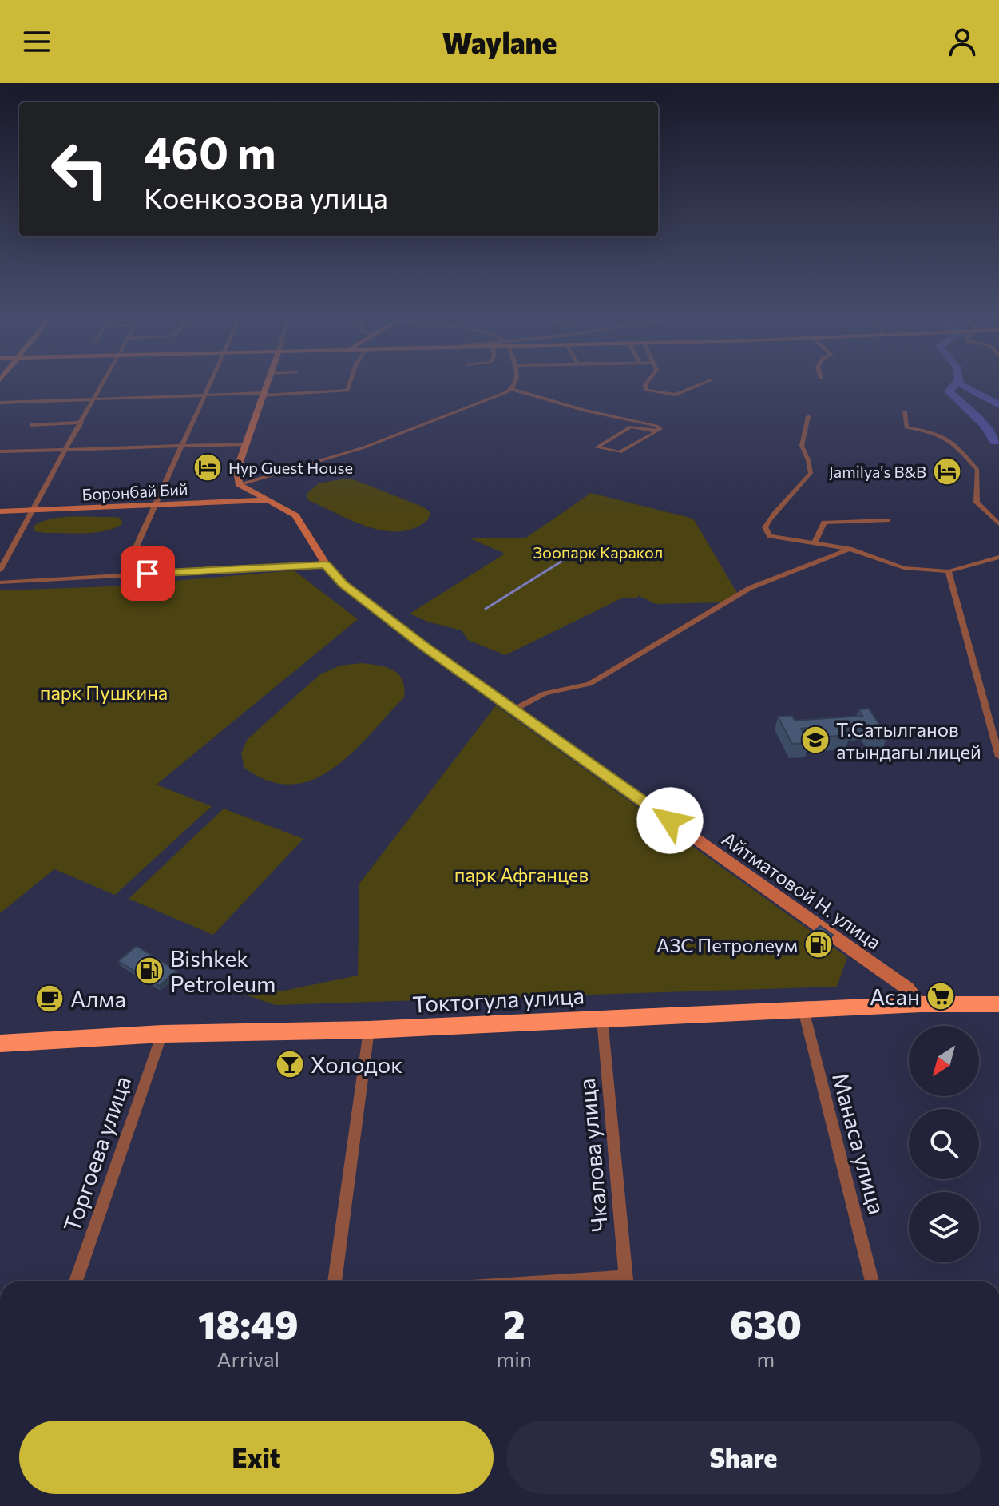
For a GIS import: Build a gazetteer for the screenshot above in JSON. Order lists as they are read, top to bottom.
{
  "streets": {
    "highway": ["Токтогула улица"],
    "main road": ["Боронбай Бий", "Айтматовой Н. улица"],
    "street": ["Манаса улица", "Торгоева улица", "Чкалова улица"]
  },
  "crossings": [
    ["Боронбай Бий", "Айтматовой Н. улица"],
    ["Айтматовой Н. улица", "Токтогула улица"],
    ["Токтогула улица", "Манаса улица"],
    ["Токтогула улица", "Торгоева улица"],
    ["Токтогула улица", "Чкалова улица"]
  ],
  "parks": ["Зоопарк Каракол", "парк Пушкина", "парк Афганцев"],
  "places": {
    "hotel": ["Нур Guest House", "Jamilya's B&B"],
    "school or university": ["Т.Сатылганов атындагы лицей"],
    "fuel station": ["АЗС Петролеум", "Bishkek Petroleum"],
    "supermarket": ["Асан"],
    "cafe": ["Алма"],
    "bar": ["Холодок"]
  },
  "north": "bottom left",
  "page": {
    "header": "Waylane",
    "turn": ["460 m", "Коенкозова улица"],
    "eta": [
      "18:49",
      "Arrival",
      "2",
      "min",
      "630",
      "m"
    ],
    "buttons": ["Exit", "Share"]
  }
}
